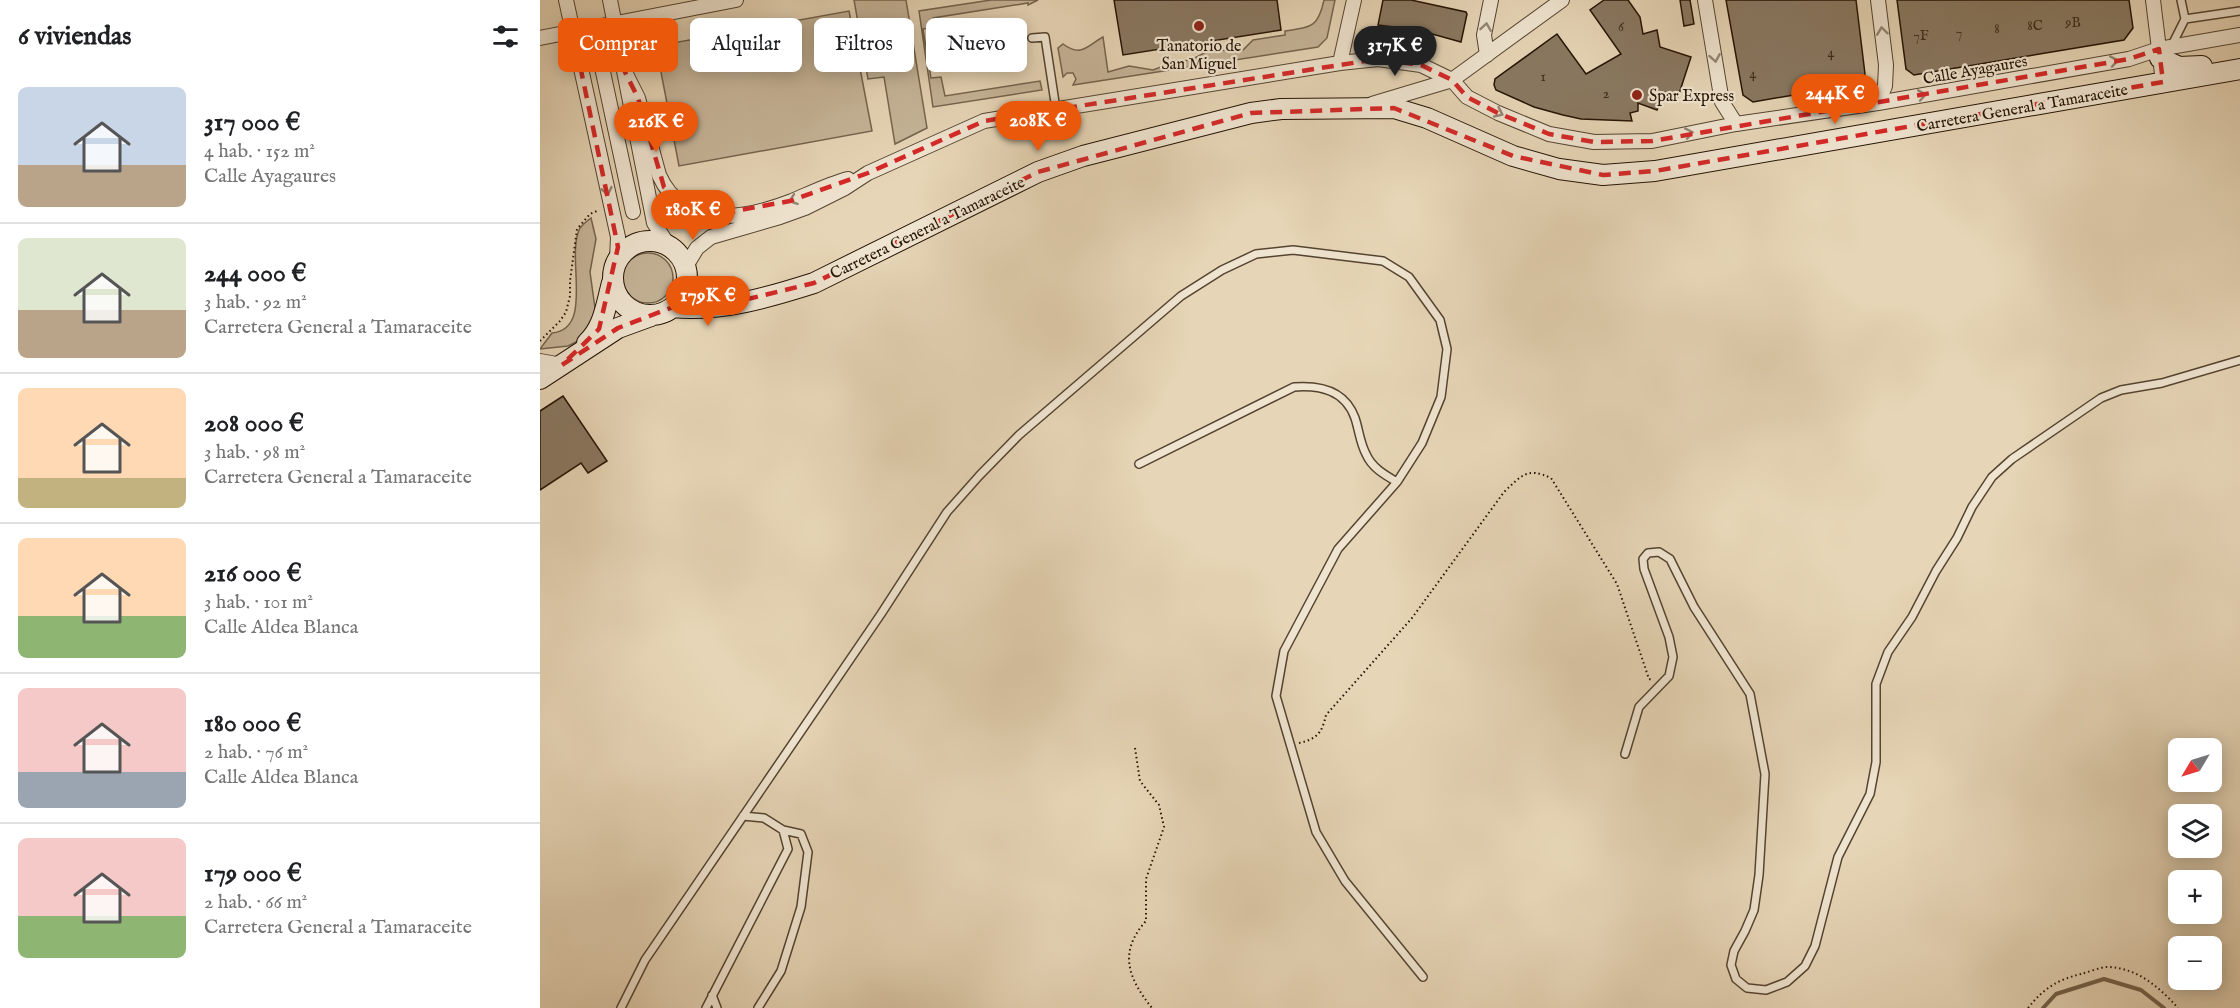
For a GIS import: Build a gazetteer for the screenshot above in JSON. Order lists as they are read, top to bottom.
{
  "streets": {
    "main road": ["Carretera General a Tamaraceite"],
    "street": ["Calle Ayagaures"]
  },
  "one_way": ["Calle Ayagaures"],
  "places": ["Tanatorio de San Miguel", "Spar Express"],
  "house_numbers": [
    "9B",
    "8C",
    "6",
    "8",
    "7",
    "7F",
    "4",
    "4",
    "1",
    "2"
  ],
  "north": "bottom left",
  "page": {
    "heading": "6 viviendas",
    "chip": [
      "Comprar",
      "Alquilar",
      "Filtros",
      "Nuevo"
    ],
    "price": [
      "317K €",
      "244K €",
      "208K €",
      "216K €",
      "180K €",
      "179K €"
    ],
    "list": [
      {
        "name": "317 000 €",
        "note": "4 hab. · 152 m² · Calle Ayagaures"
      },
      {
        "name": "244 000 €",
        "note": "3 hab. · 92 m² · Carretera General a Tamaraceite"
      },
      {
        "name": "208 000 €",
        "note": "3 hab. · 98 m² · Carretera General a Tamaraceite"
      },
      {
        "name": "216 000 €",
        "note": "3 hab. · 101 m² · Calle Aldea Blanca"
      },
      {
        "name": "180 000 €",
        "note": "2 hab. · 76 m² · Calle Aldea Blanca"
      },
      {
        "name": "179 000 €",
        "note": "2 hab. · 66 m² · Carretera General a Tamaraceite"
      }
    ],
    "map_buttons": ["+", "−"]
  }
}
